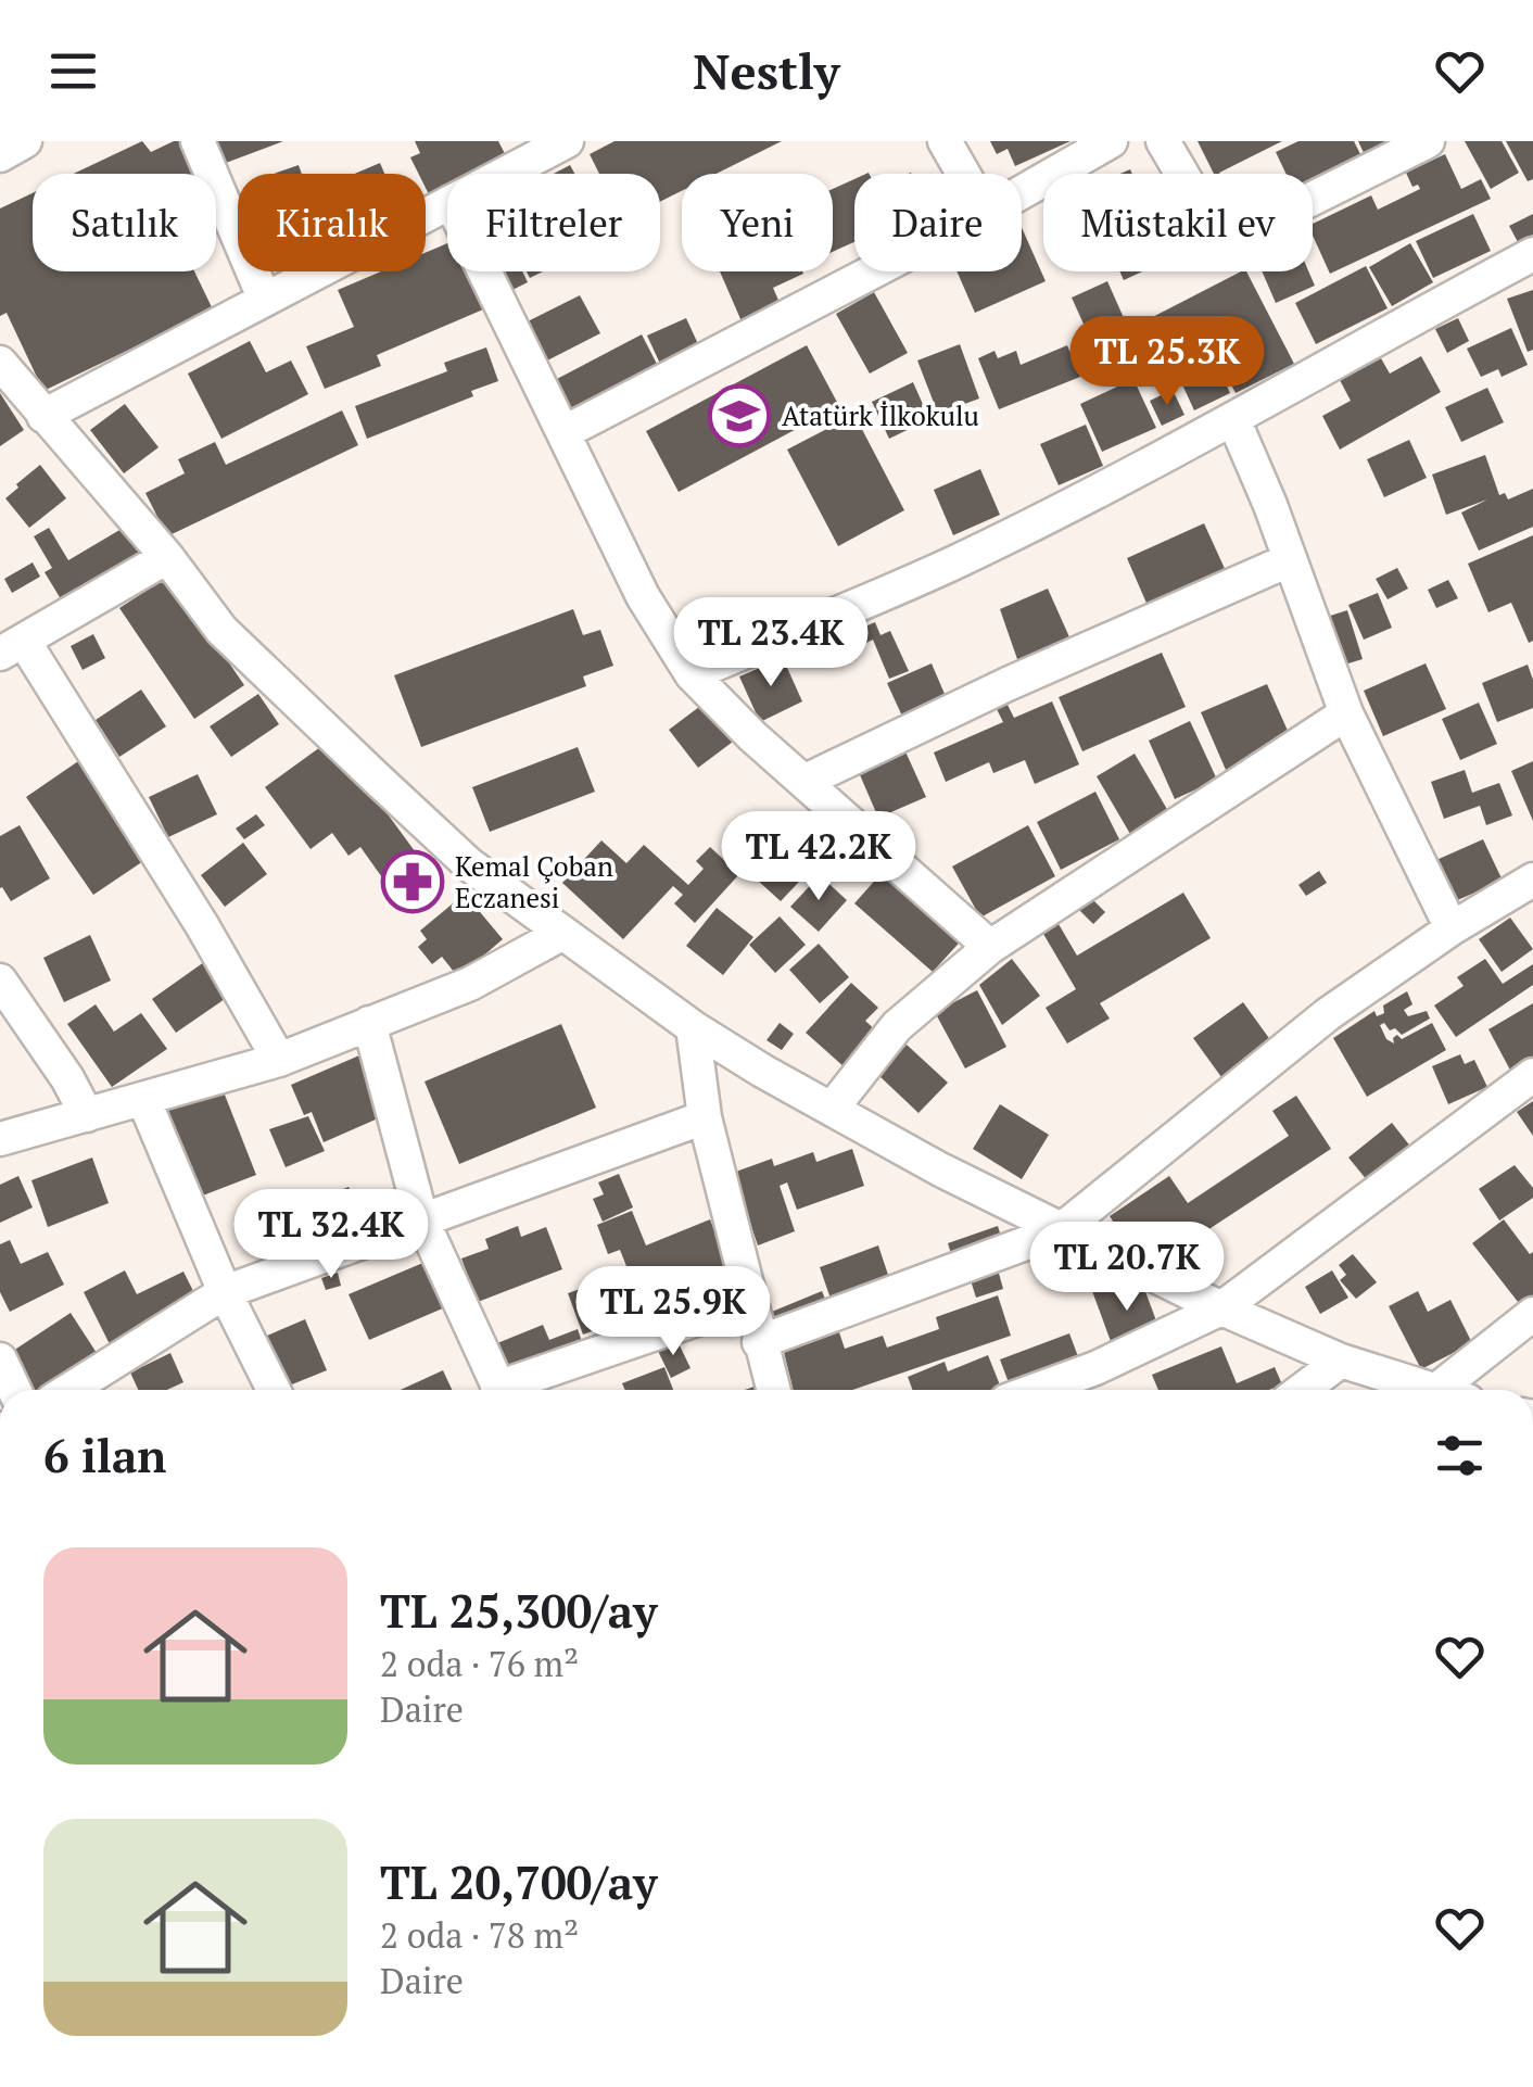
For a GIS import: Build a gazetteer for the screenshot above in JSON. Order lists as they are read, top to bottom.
{
  "places": {
    "school or university": ["Atatürk İlkokulu"],
    "pharmacy": ["Kemal Çoban Eczanesi"]
  },
  "page": {
    "header": "Nestly",
    "chip": [
      "Satılık",
      "Kiralık",
      "Filtreler",
      "Yeni",
      "Daire",
      "Müstakil ev"
    ],
    "price": [
      "TL 25.3K",
      "TL 23.4K",
      "TL 42.2K",
      "TL 32.4K",
      "TL 20.7K",
      "TL 25.9K"
    ],
    "heading": "6 ilan",
    "list": [
      {
        "name": "TL 25,300/ay",
        "note": "2 oda · 76 m² · Daire"
      },
      {
        "name": "TL 20,700/ay",
        "note": "2 oda · 78 m² · Daire"
      }
    ]
  }
}
